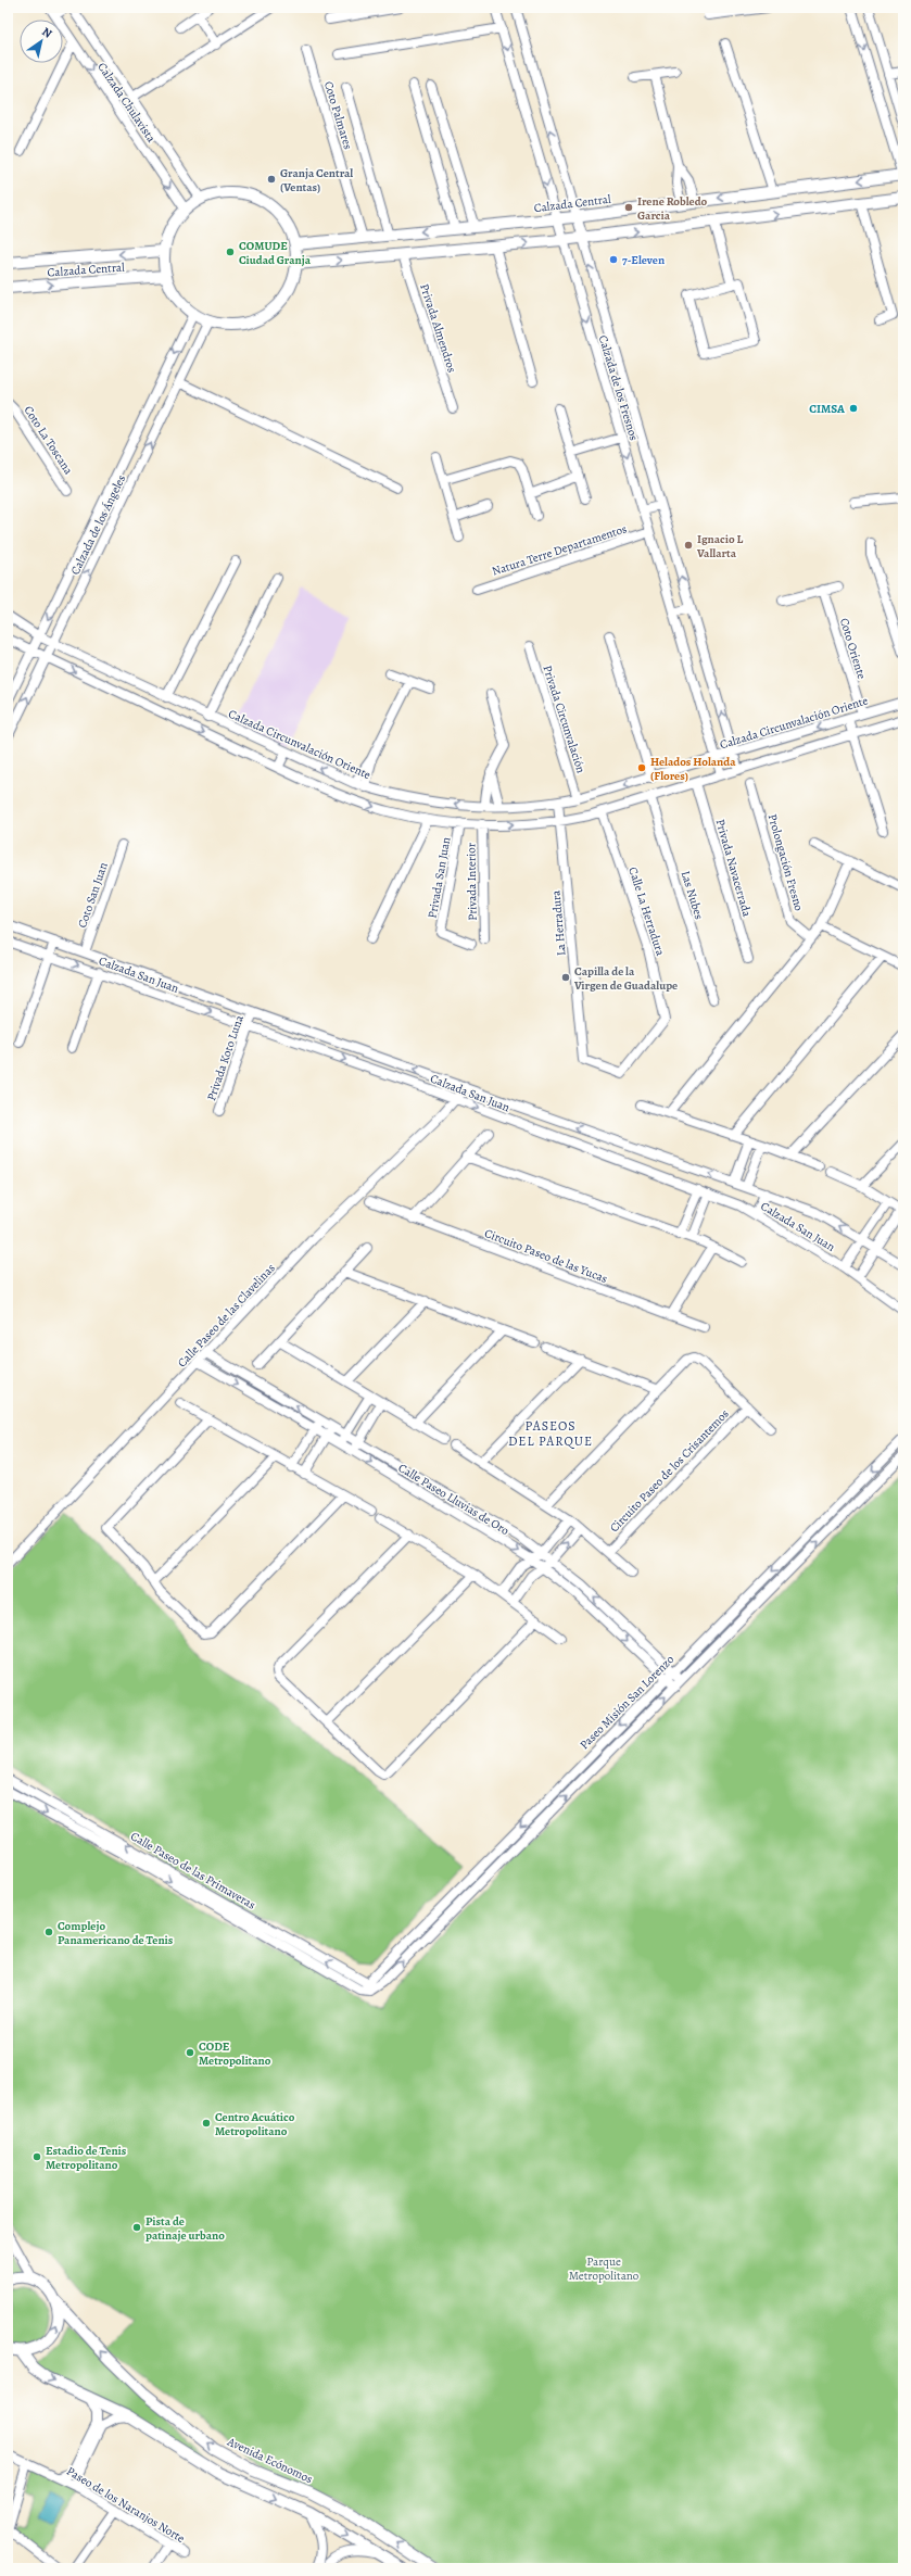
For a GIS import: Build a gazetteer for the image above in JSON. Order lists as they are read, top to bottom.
{
  "streets": {
    "street": [
      "Calzada Chulavista",
      "Coto Palmares",
      "Calzada Central",
      "Privada Almendros",
      "Calzada de los Fresnos",
      "Coto La Toscana",
      "Calzada de los Ángeles",
      "Natura Terre Departamentos",
      "Coto Oriente",
      "Privada Circunvalación",
      "Calzada Circunvalación Oriente",
      "Prolongación Fresno",
      "Privada Navacerrada",
      "Privada San Juan",
      "Privada Interior",
      "Coto San Juan",
      "Las Nubes",
      "Calle La Herradura",
      "La Herradura",
      "Calzada San Juan",
      "Privada Koto Luna",
      "Circuito Paseo de las Yucas",
      "Calle Paseo de las Clavelinas",
      "Circuito Paseo de los Crisantemos",
      "Calle Paseo Lluvias de Oro",
      "Paseo Misión San Lorenzo",
      "Calle Paseo de las Primaveras",
      "Avenida Ecónomos",
      "Paseo de los Naranjos Norte"
    ]
  },
  "crossings": [
    ["Calzada Chulavista", "Calzada Central"],
    ["Calzada Chulavista", "Calzada de los Ángeles"],
    ["Coto Palmares", "Calzada Central"],
    ["Calzada Central", "Calzada de los Fresnos"],
    ["Calzada Central", "Calzada de los Ángeles"],
    ["Calzada de los Fresnos", "Natura Terre Departamentos"],
    ["Calzada de los Fresnos", "Calzada Circunvalación Oriente"],
    ["Calzada de los Ángeles", "Calzada Circunvalación Oriente"],
    ["Coto Oriente", "Calzada Circunvalación Oriente"],
    ["Privada Circunvalación", "Calzada Circunvalación Oriente"],
    ["Calzada Circunvalación Oriente", "La Herradura"],
    ["Coto San Juan", "Calzada San Juan"],
    ["Calle La Herradura", "La Herradura"],
    ["Calzada San Juan", "Privada Koto Luna"],
    ["Calzada San Juan", "Calle Paseo de las Clavelinas"],
    ["Calle Paseo de las Clavelinas", "Calle Paseo Lluvias de Oro"],
    ["Calle Paseo Lluvias de Oro", "Paseo Misión San Lorenzo"],
    ["Paseo Misión San Lorenzo", "Calle Paseo de las Primaveras"]
  ],
  "districts": ["PASEOS DEL PARQUE"],
  "parks": ["Parque Metropolitano"],
  "places": [
    "Granja Central (Ventas)",
    "Irene Robledo Garcia",
    "COMUDE Ciudad Granja",
    "7-Eleven",
    "CIMSA",
    "Ignacio L Vallarta",
    "Helados Holanda (Flores)",
    "Capilla de la Virgen de Guadalupe",
    "Complejo Panamericano de Tenis",
    "CODE Metropolitano",
    "Centro Acuático Metropolitano",
    "Estadio de Tenis Metropolitano",
    "Pista de patinaje urbano"
  ],
  "north": "top right"
}
